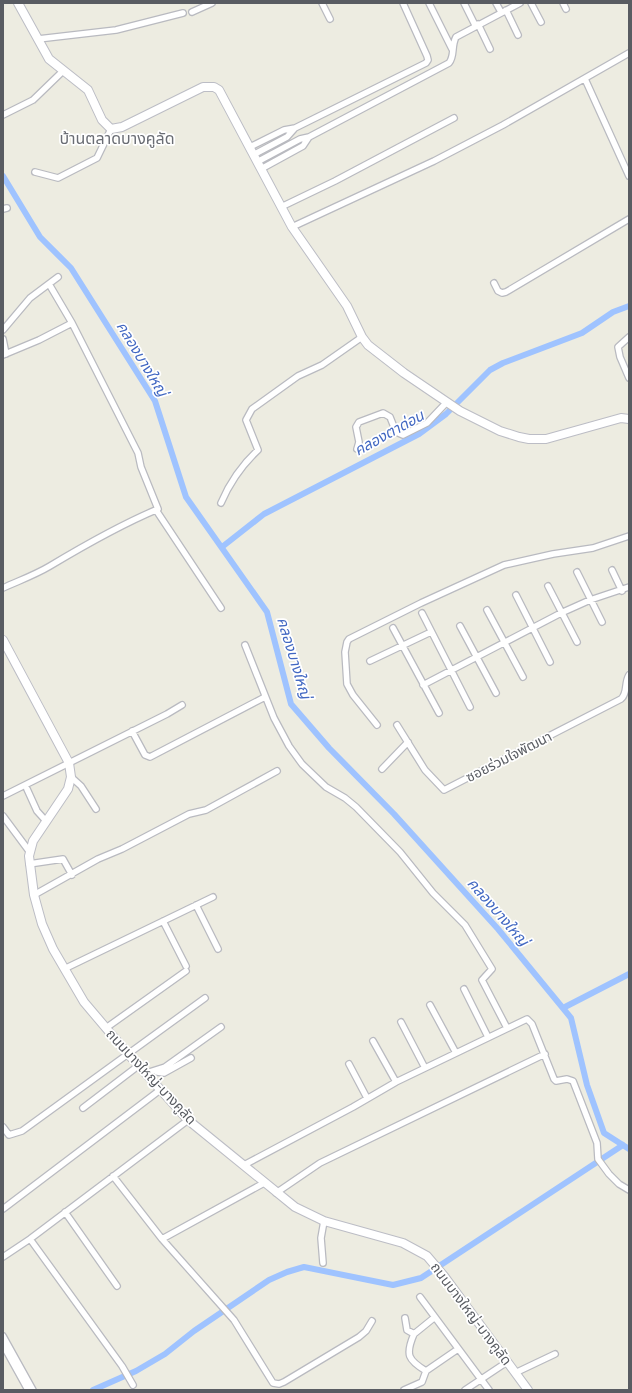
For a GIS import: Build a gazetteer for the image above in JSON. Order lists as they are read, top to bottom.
{
  "streets": {
    "street": ["ซอยร่วมใจพัฒนา", "ถนนบางใหญ่-บางคูลัด"]
  },
  "districts": ["บ้านตลาดบางคูลัด"],
  "water": ["คลองบางใหญ่", "คลองตาด่อน"]
}
